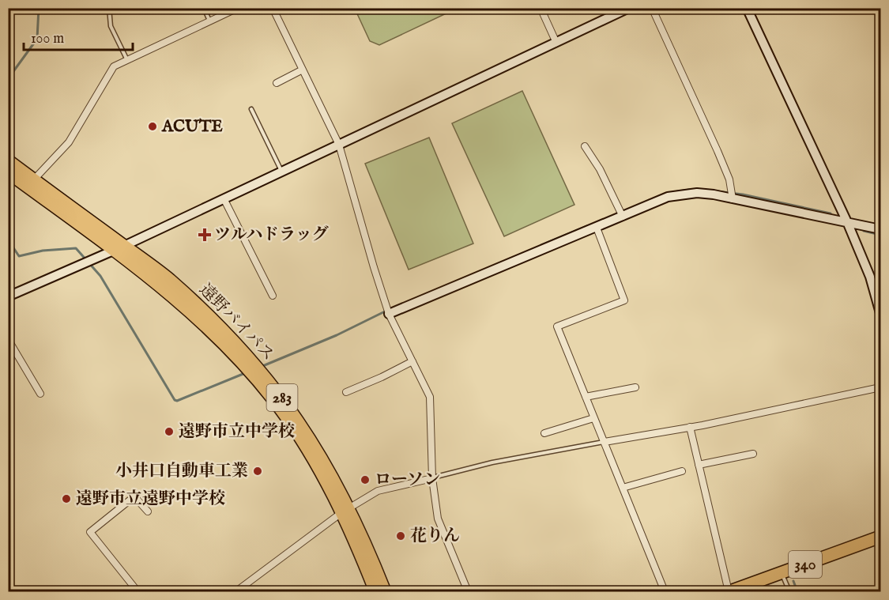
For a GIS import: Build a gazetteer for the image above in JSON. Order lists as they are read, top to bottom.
{
  "streets": {
    "highway": ["遠野バイパス", "283", "340"]
  },
  "places": {
    "other": [
      "ACUTE",
      "遠野市立中学校",
      "小井口自動車工業",
      "ローソン",
      "遠野市立遠野中学校",
      "花りん"
    ],
    "health": ["ツルハドラッグ"]
  },
  "scale_bar": "100 m"
}
